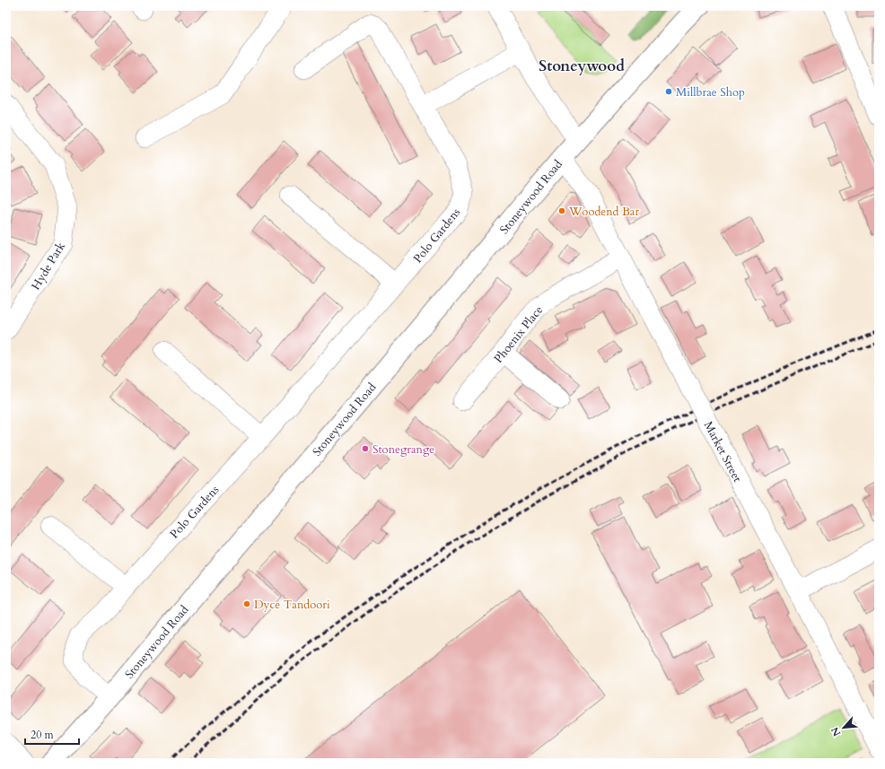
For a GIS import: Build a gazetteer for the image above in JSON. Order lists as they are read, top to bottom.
{
  "streets": {
    "main road": ["Stoneywood Road"],
    "street": [
      "Polo Gardens",
      "Hyde Park",
      "Phoenix Place",
      "Market Street"
    ]
  },
  "crossings": [
    ["Stoneywood Road", "Polo Gardens"],
    ["Stoneywood Road", "Market Street"],
    ["Phoenix Place", "Market Street"]
  ],
  "districts": ["Stoneywood"],
  "places": [
    "Millbrae Shop",
    "Woodend Bar",
    "Stonegrange",
    "Dyce Tandoori"
  ],
  "scale_bar": "20 m",
  "north": "bottom left"
}
